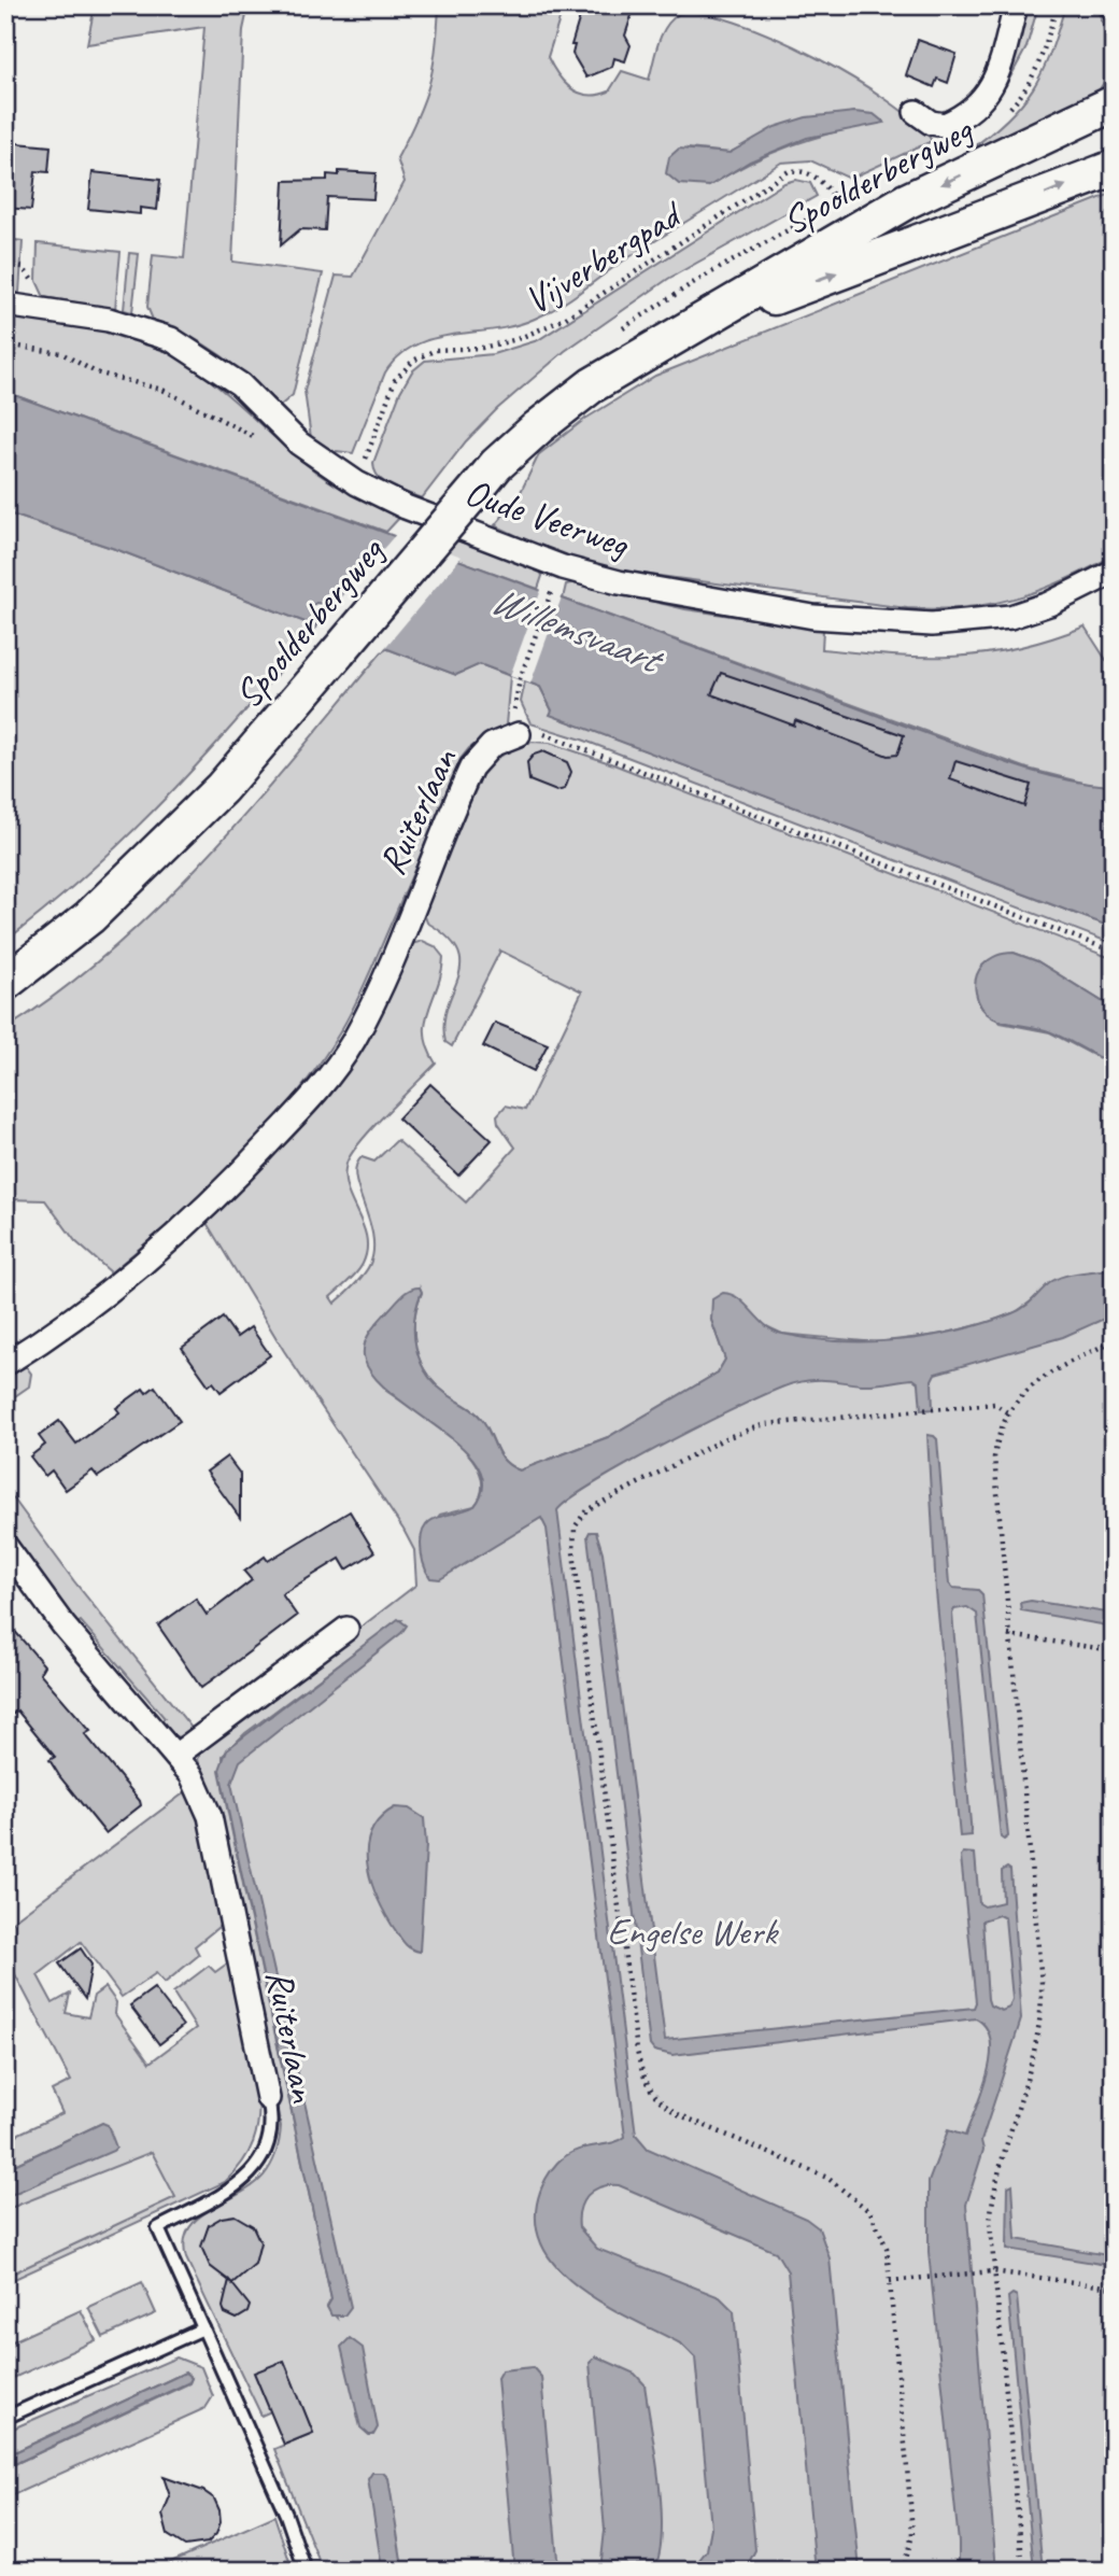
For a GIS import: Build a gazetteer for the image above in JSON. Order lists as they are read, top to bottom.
{
  "streets": {
    "main road": ["Spoolderbergweg"],
    "street": ["Oude Veerweg", "Ruiterlaan"],
    "path": ["Vijverbergpad"]
  },
  "crossings": [
    ["Vijverbergpad", "Oude Veerweg"]
  ],
  "water": ["Willemsvaart"],
  "parks": ["Engelse Werk"]
}
